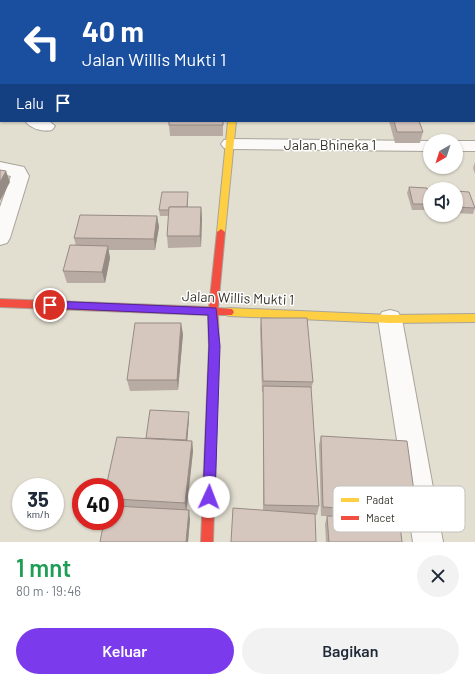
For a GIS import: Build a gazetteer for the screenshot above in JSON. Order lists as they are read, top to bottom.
{
  "streets": {
    "street": ["Jalan Bhineka 1", "Jalan Willis Mukti 1"]
  },
  "legend": ["Padat", "Macet"],
  "north": "bottom left",
  "page": {
    "turn": ["40 m", "Jalan Willis Mukti 1"],
    "then": "Lalu",
    "speed": "35 km/h",
    "limit": "40",
    "heading": ["1 mnt", "80 m · 19:46"],
    "buttons": ["Keluar", "Bagikan"]
  }
}
